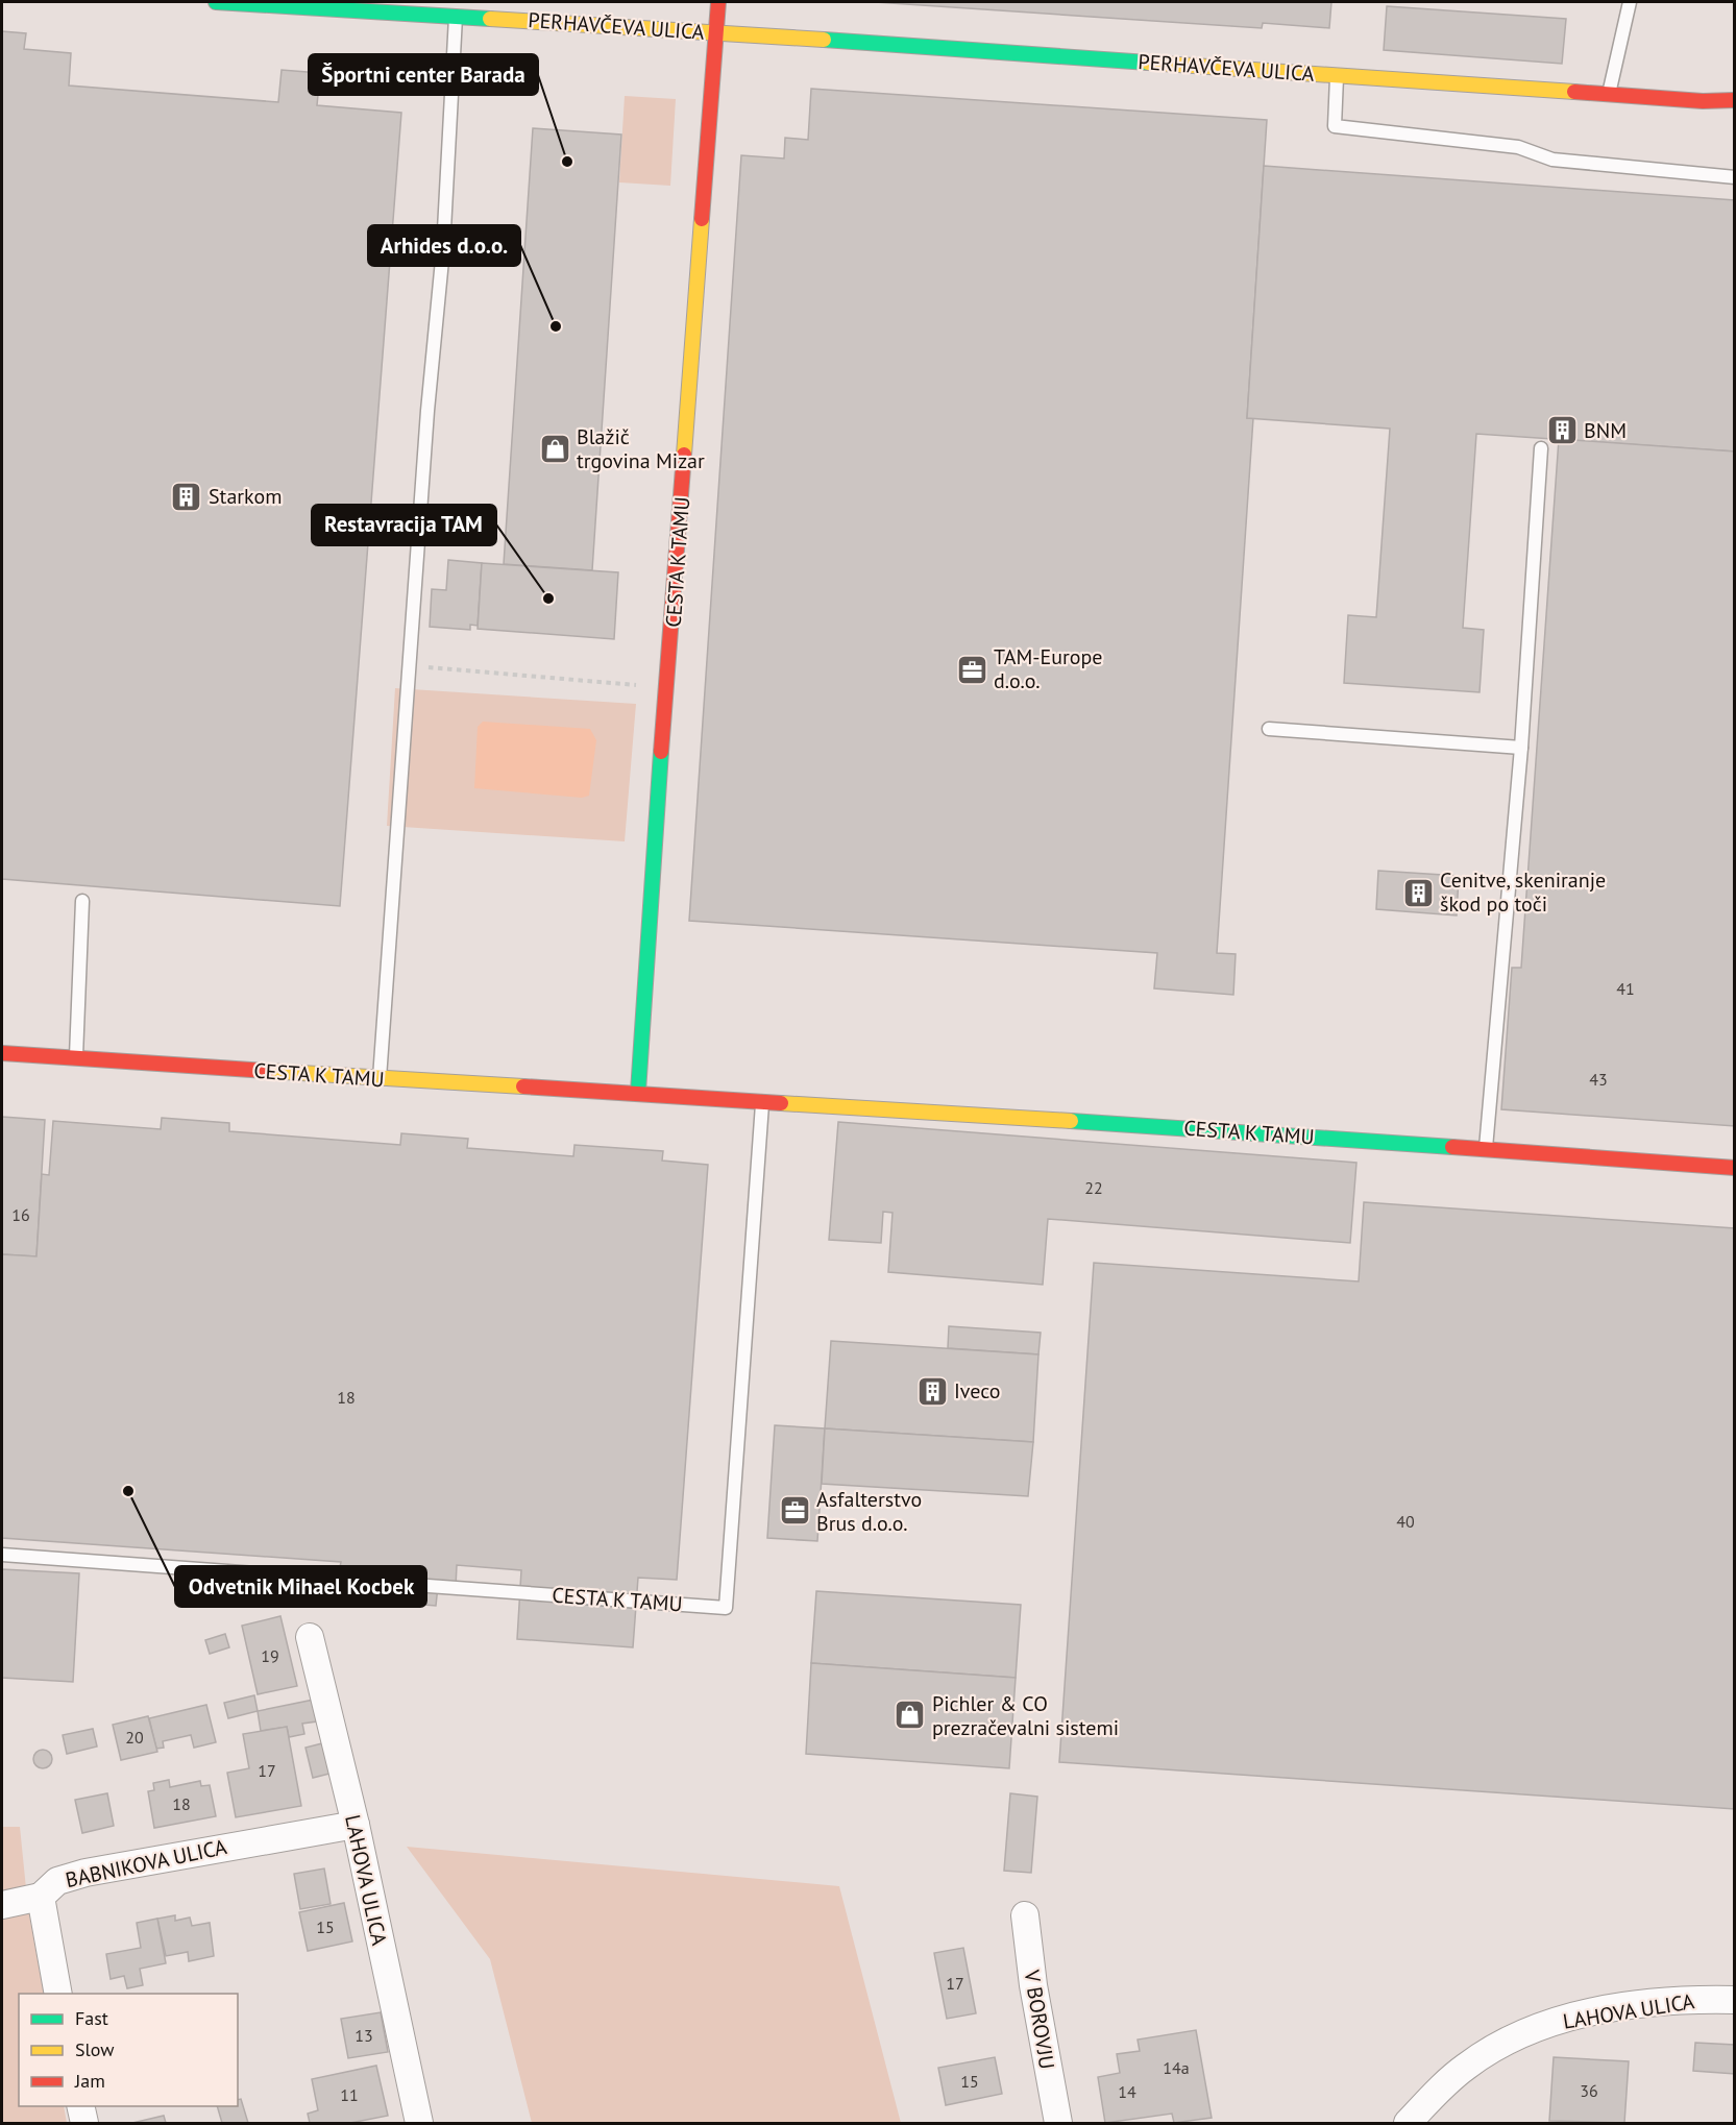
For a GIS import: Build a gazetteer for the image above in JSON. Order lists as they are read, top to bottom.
{
  "streets": {
    "street": [
      "PERHAVČEVA ULICA",
      "CESTA K TAMU",
      "BABNIKOVA ULICA",
      "LAHOVA ULICA",
      "V BOROVJU"
    ]
  },
  "crossings": [
    ["PERHAVČEVA ULICA", "CESTA K TAMU"],
    ["BABNIKOVA ULICA", "LAHOVA ULICA"]
  ],
  "places": {
    "other": [
      "Športni center Barada",
      "Arhides d.o.o.",
      "Restavracija TAM",
      "Odvetnik Mihael Kocbek"
    ],
    "building": [
      "BNM",
      "Starkom",
      "Cenitve, skeniranje škod po toči",
      "Iveco"
    ],
    "shop": ["Blažič trgovina Mizar", "Pichler & CO prezračevalni sistemi"],
    "office": ["TAM-Europe d.o.o.", "Asfalterstvo Brus d.o.o."]
  },
  "house_numbers": [
    "41",
    "43",
    "22",
    "16",
    "18",
    "40",
    "19",
    "20",
    "17",
    "18",
    "15",
    "17",
    "13",
    "14a",
    "15",
    "36",
    "14",
    "11"
  ],
  "legend": ["Fast", "Slow", "Jam"]
}
